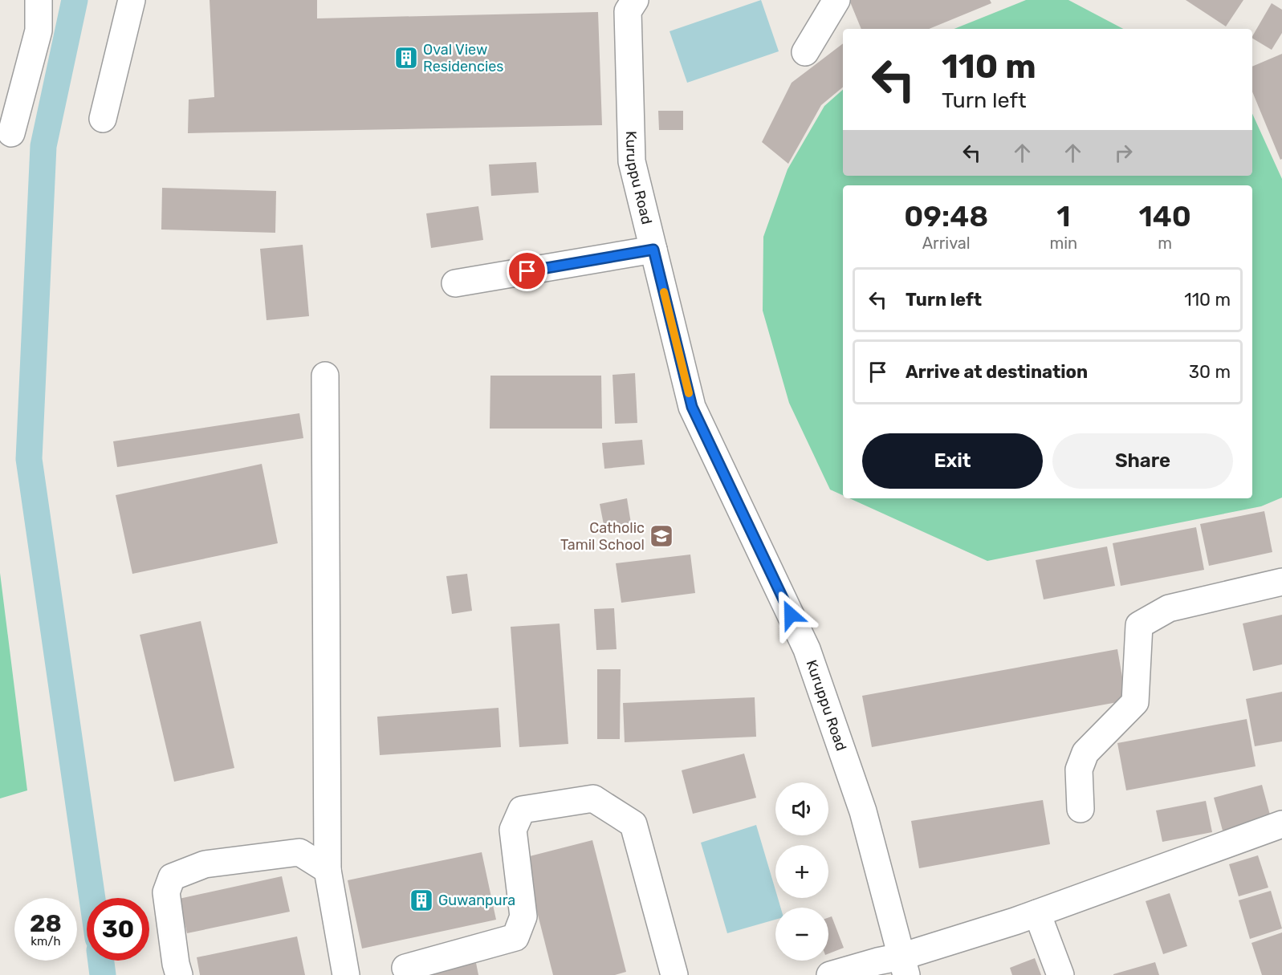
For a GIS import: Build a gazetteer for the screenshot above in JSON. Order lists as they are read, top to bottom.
{
  "streets": {
    "street": ["Kuruppu Road"]
  },
  "places": {
    "building": ["Oval View Residencies", "Guwanpura"],
    "school or university": ["Catholic Tamil School"]
  },
  "page": {
    "turn": ["110 m", "Turn left"],
    "eta": [
      "09:48",
      "Arrival",
      "1",
      "min",
      "140",
      "m"
    ],
    "list": [
      {
        "name": "Turn left",
        "value": "110 m"
      },
      {
        "name": "Arrive at destination",
        "value": "30 m"
      }
    ],
    "buttons": ["Exit", "Share"],
    "map_buttons": ["+", "−"],
    "speed": "28 km/h",
    "limit": "30"
  }
}
